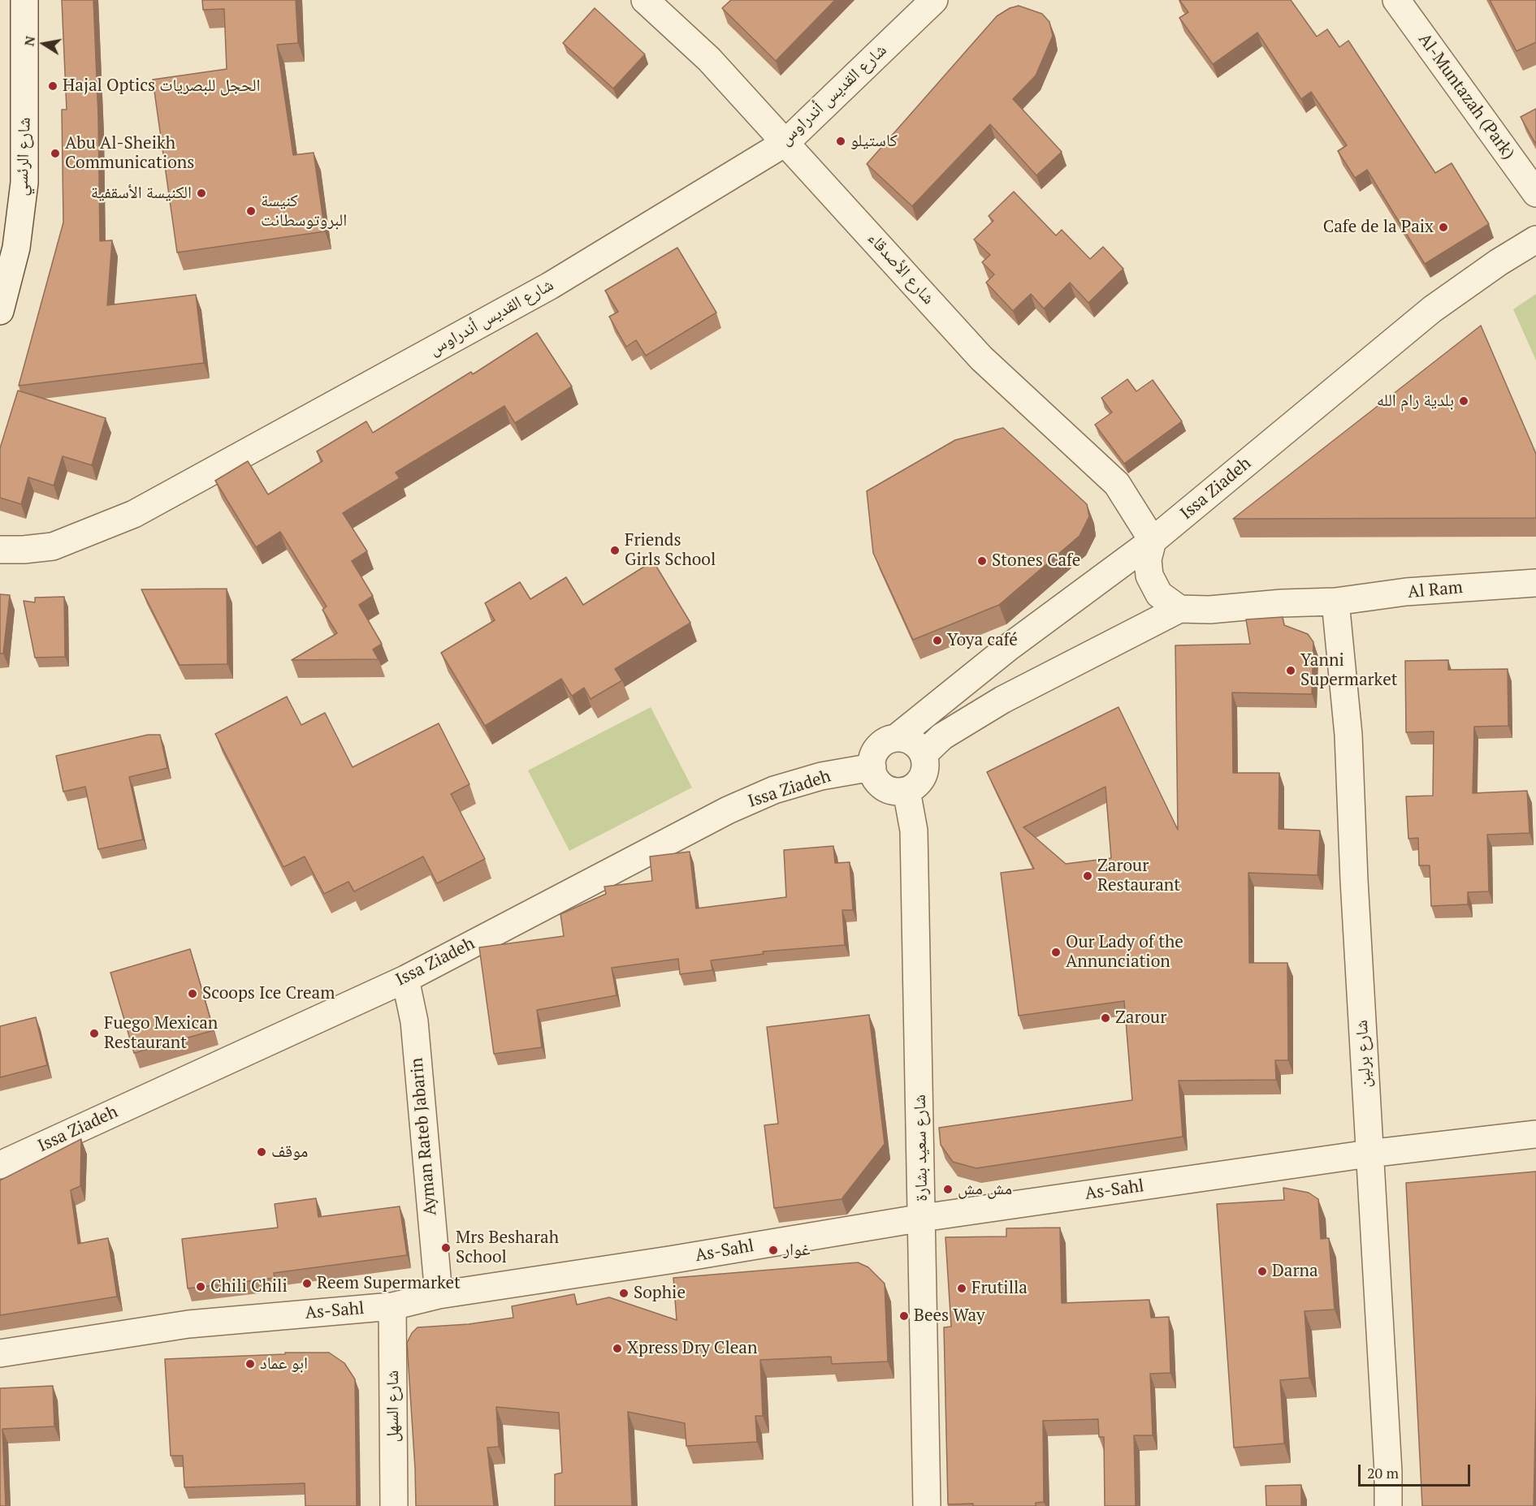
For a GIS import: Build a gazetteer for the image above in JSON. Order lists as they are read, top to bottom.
{
  "streets": {
    "street": [
      "شارع القديس أندراوس",
      "Al-Muntazah (Park)",
      "شارع الرئسي",
      "شارع الأصدقاء",
      "Issa Ziadeh",
      "Al Ram",
      "شارع برلين",
      "Ayman Rateb Jabarin",
      "شارع سعيد بشارة",
      "As-Sahl",
      "شارع السهل"
    ]
  },
  "crossings": [
    ["شارع القديس أندراوس", "شارع الأصدقاء"],
    ["شارع الأصدقاء", "Issa Ziadeh"],
    ["Issa Ziadeh", "Ayman Rateb Jabarin"],
    ["Issa Ziadeh", "شارع سعيد بشارة"],
    ["Al Ram", "شارع برلين"],
    ["شارع برلين", "As-Sahl"],
    ["Ayman Rateb Jabarin", "As-Sahl"],
    ["شارع سعيد بشارة", "As-Sahl"],
    ["As-Sahl", "شارع السهل"]
  ],
  "places": [
    "Hajal Optics الحجل للبصريات",
    "كاستيلو",
    "Abu Al-Sheikh Communications",
    "الكنيسة الأسقفية",
    "كنيسة البروتوسطانت",
    "Cafe de la Paix",
    "بلدية رام الله",
    "Friends Girls School",
    "Stones Cafe",
    "Yoya café",
    "Yanni Supermarket",
    "Zarour Restaurant",
    "Our Lady of the Annunciation",
    "Scoops Ice Cream",
    "Zarour",
    "Fuego Mexican Restaurant",
    "موقف",
    "مش مش",
    "Mrs Besharah School",
    "غوار",
    "Darna",
    "Reem Supermarket",
    "Chili Chili",
    "Frutilla",
    "Sophie",
    "Bees Way",
    "Xpress Dry Clean",
    "ابو عماد"
  ],
  "scale_bar": "20 m",
  "north": "left"
}
